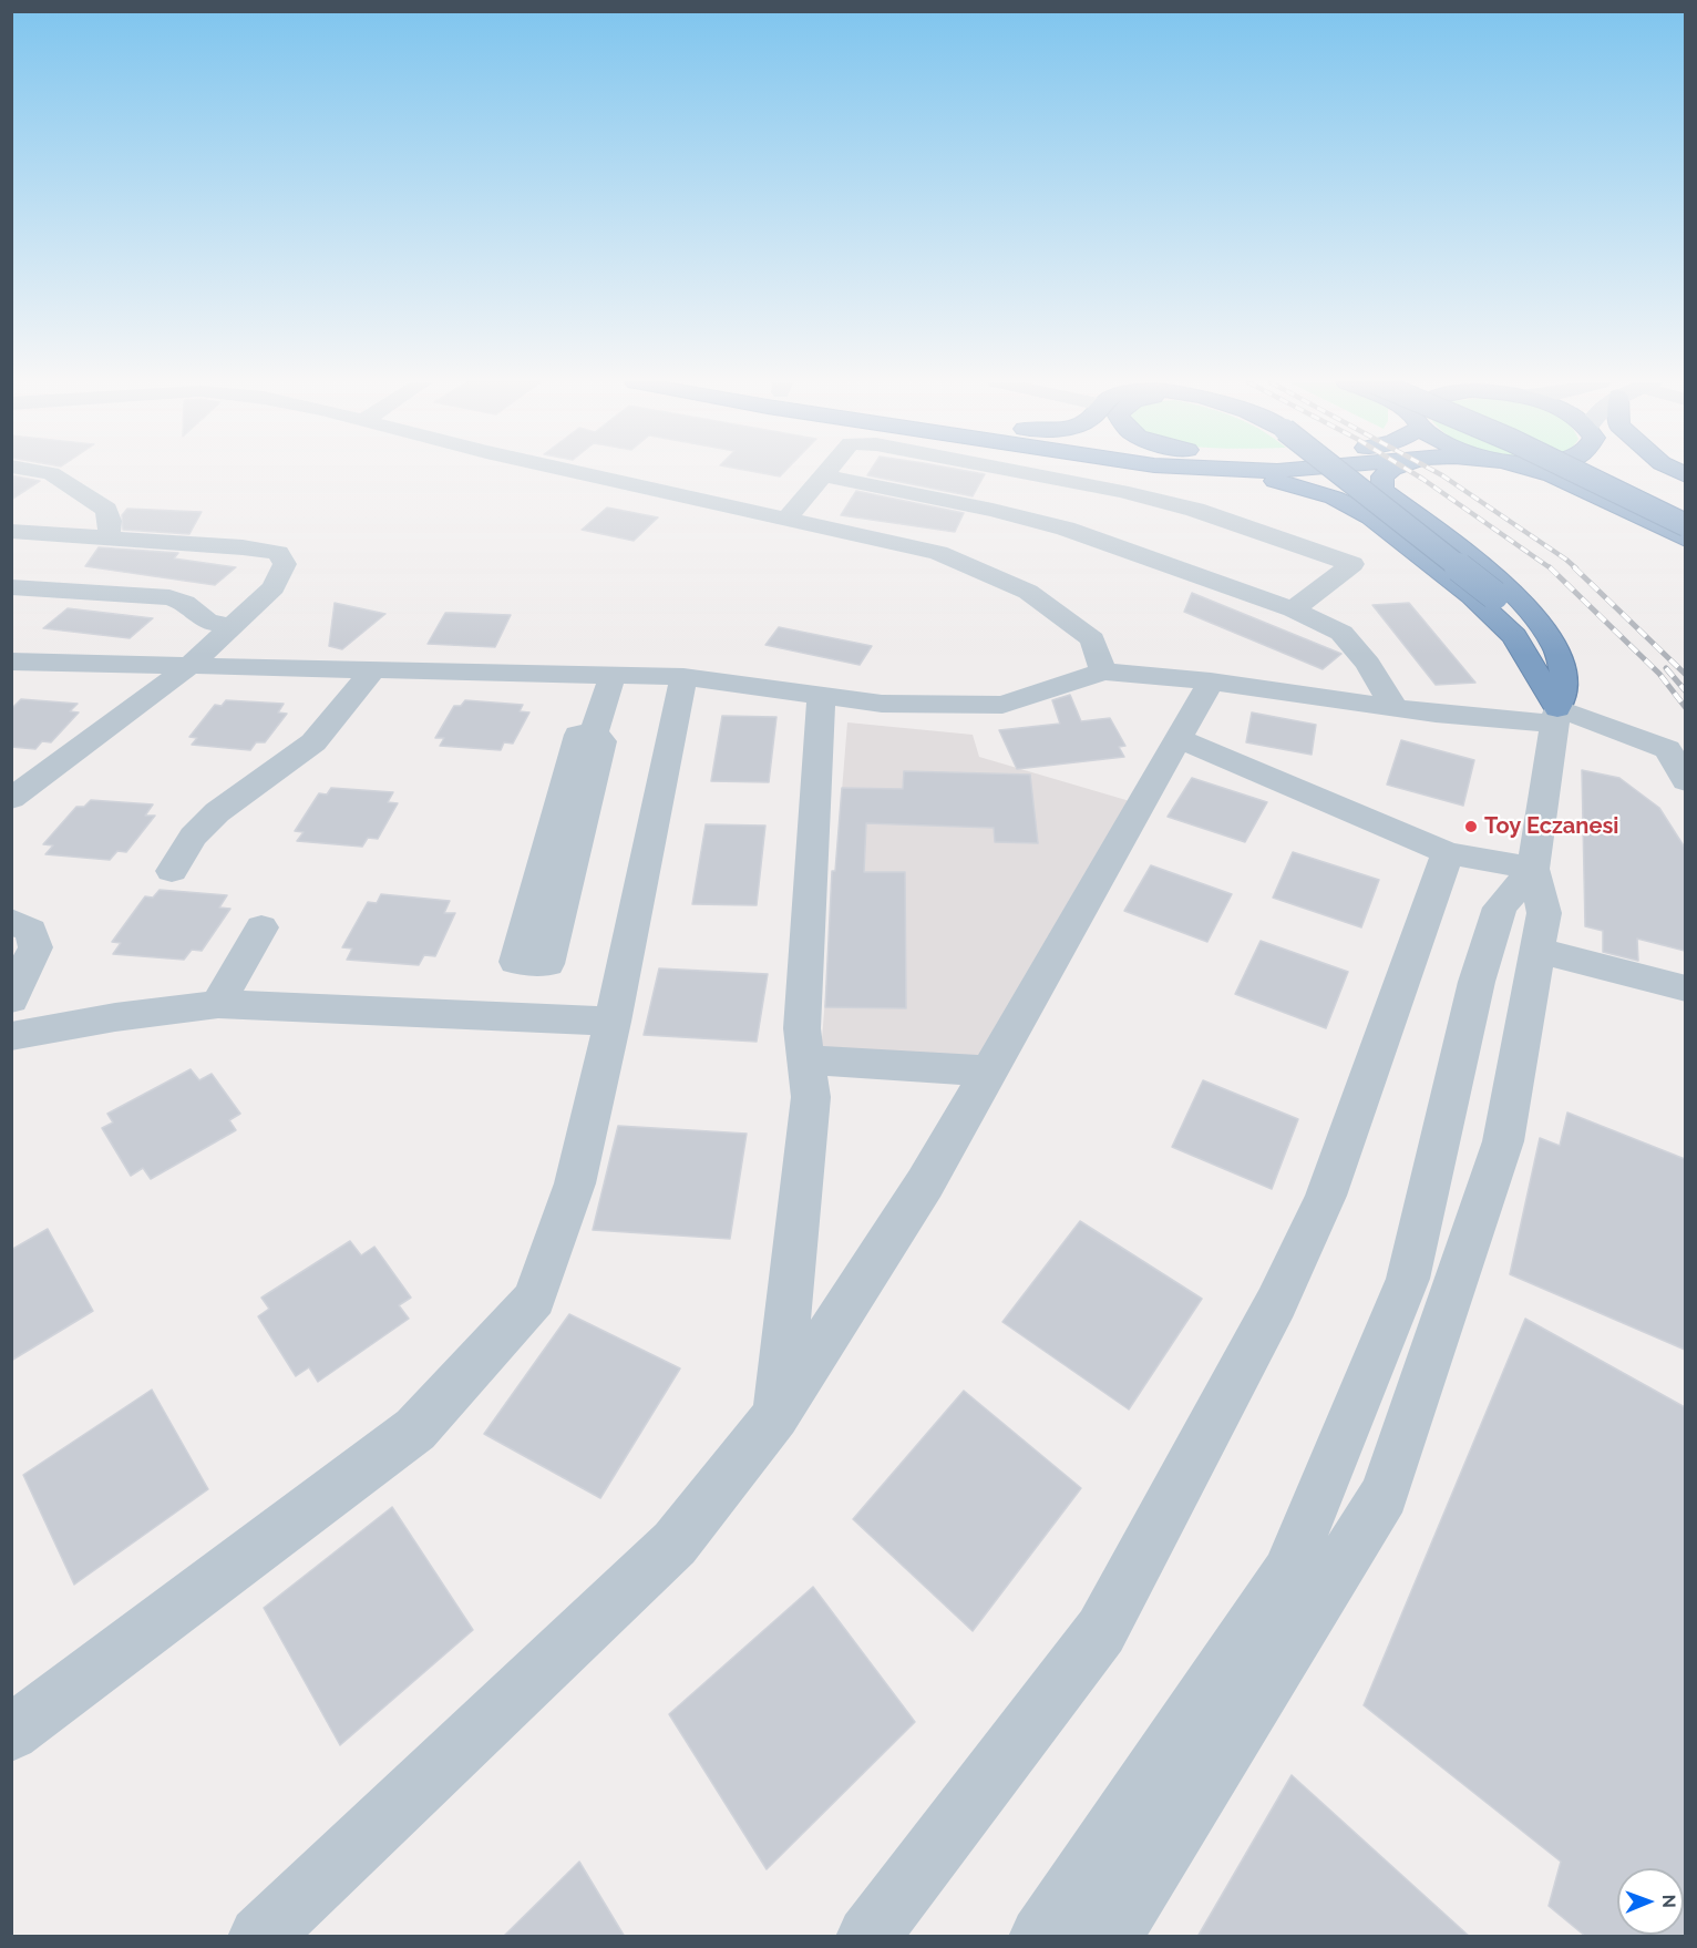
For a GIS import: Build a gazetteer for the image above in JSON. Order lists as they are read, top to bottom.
{
  "places": ["Toy Eczanesi"],
  "north": "right"
}
